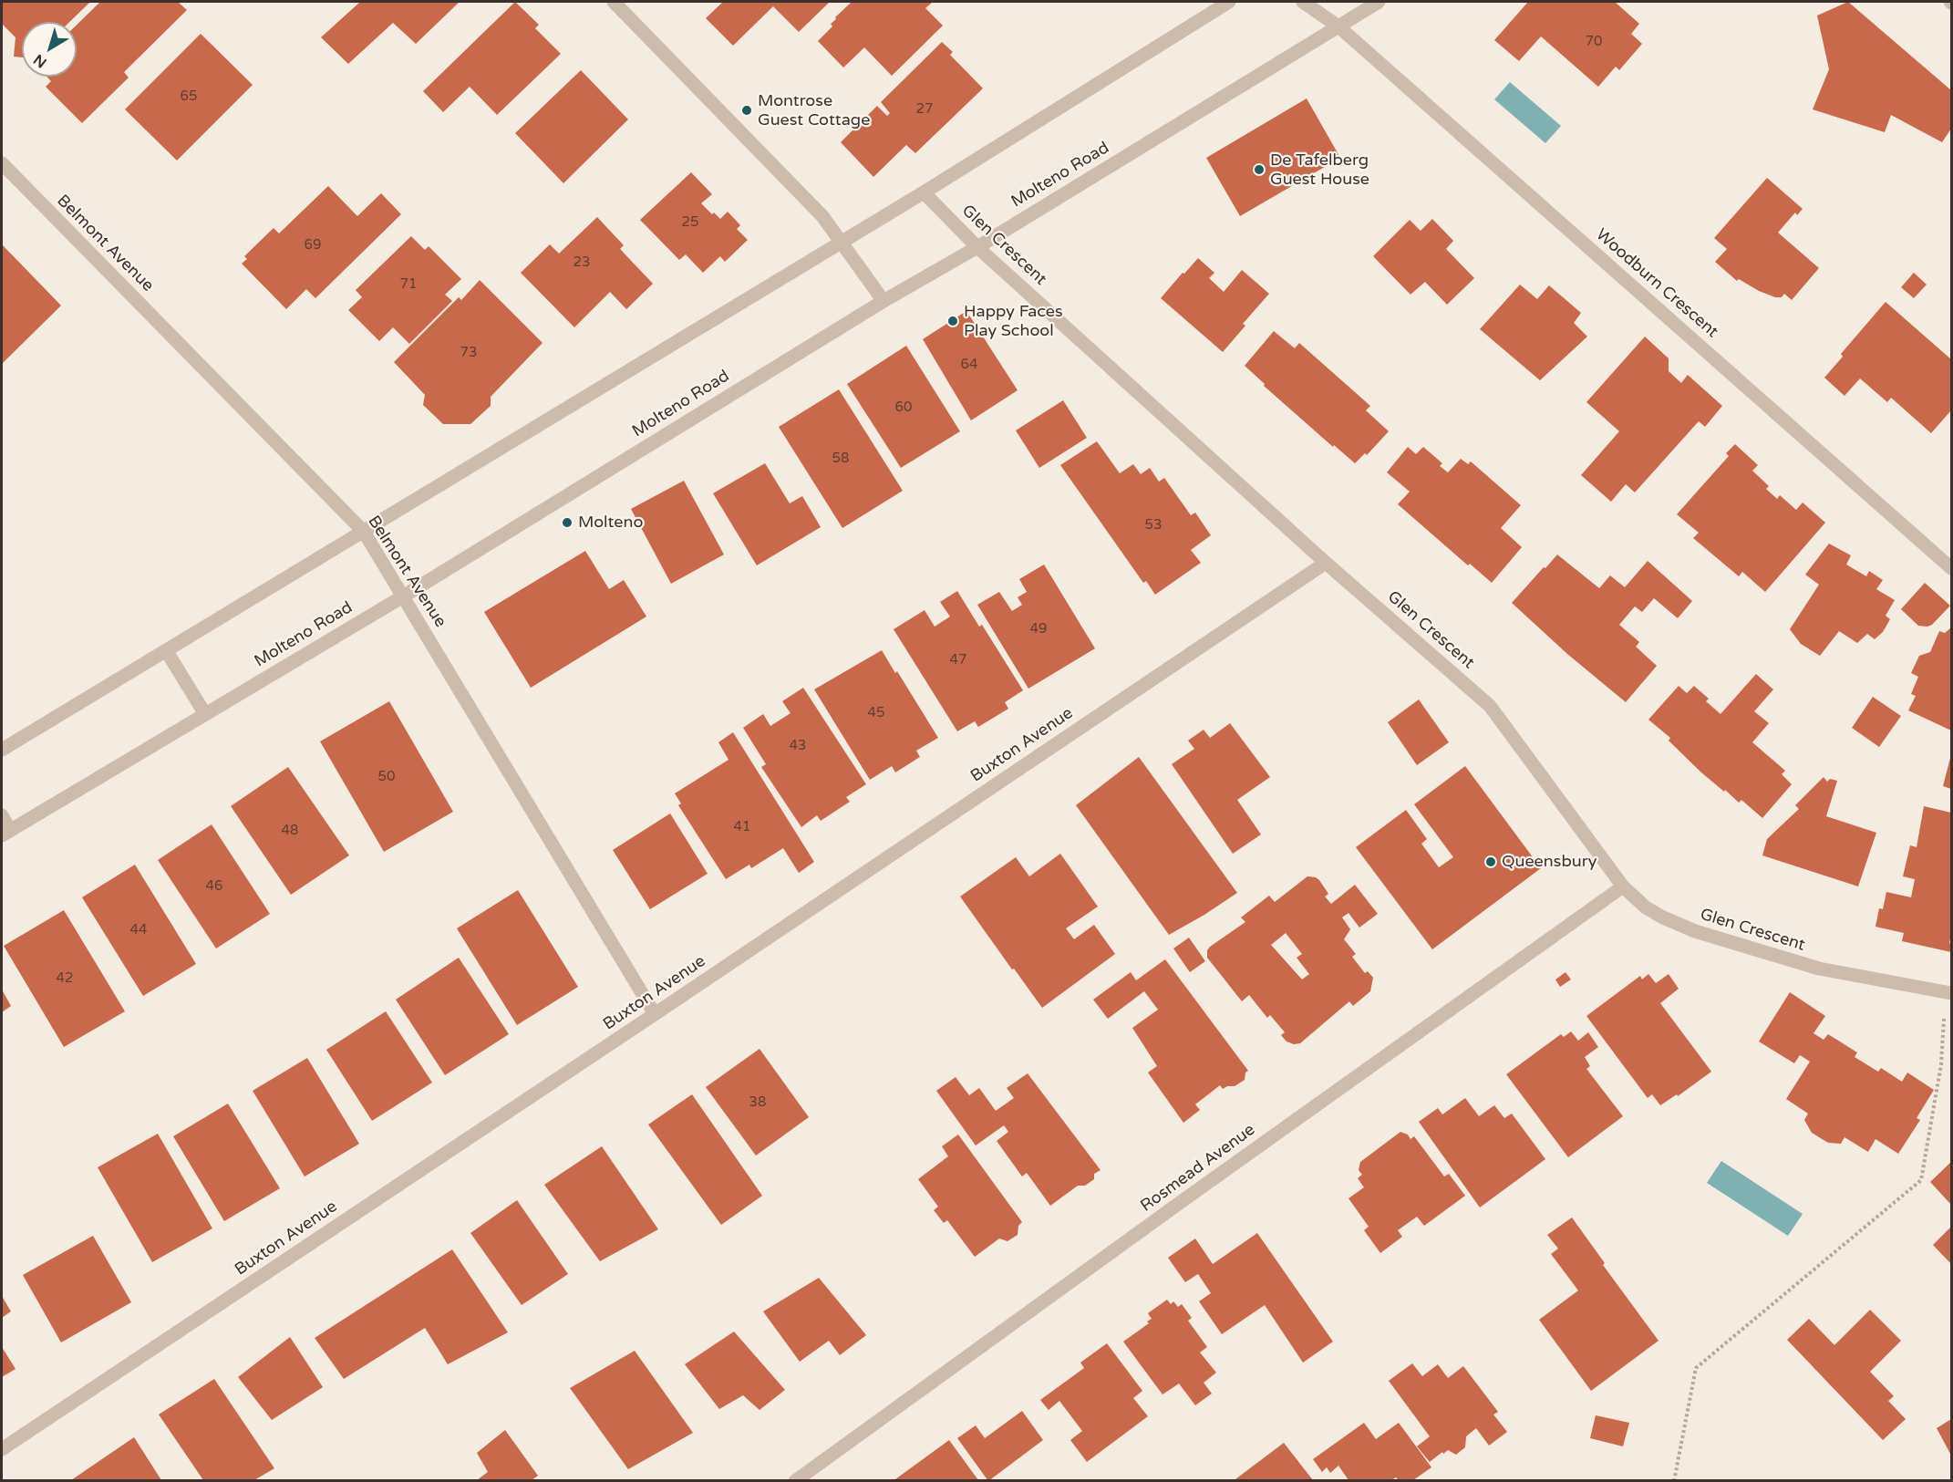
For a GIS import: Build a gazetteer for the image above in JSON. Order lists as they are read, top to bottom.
{
  "streets": {
    "street": [
      "Molteno Road",
      "Belmont Avenue",
      "Glen Crescent",
      "Woodburn Crescent",
      "Buxton Avenue",
      "Rosmead Avenue"
    ]
  },
  "crossings": [
    ["Molteno Road", "Belmont Avenue"],
    ["Molteno Road", "Glen Crescent"],
    ["Molteno Road", "Woodburn Crescent"],
    ["Belmont Avenue", "Buxton Avenue"],
    ["Glen Crescent", "Buxton Avenue"],
    ["Glen Crescent", "Rosmead Avenue"]
  ],
  "places": [
    "Montrose Guest Cottage",
    "De Tafelberg Guest House",
    "Happy Faces Play School",
    "Molteno",
    "Queensbury"
  ],
  "house_numbers": [
    "70",
    "65",
    "27",
    "25",
    "69",
    "23",
    "71",
    "73",
    "64",
    "60",
    "58",
    "53",
    "49",
    "47",
    "45",
    "43",
    "50",
    "41",
    "48",
    "46",
    "44",
    "42",
    "38"
  ],
  "north": "bottom left"
}
